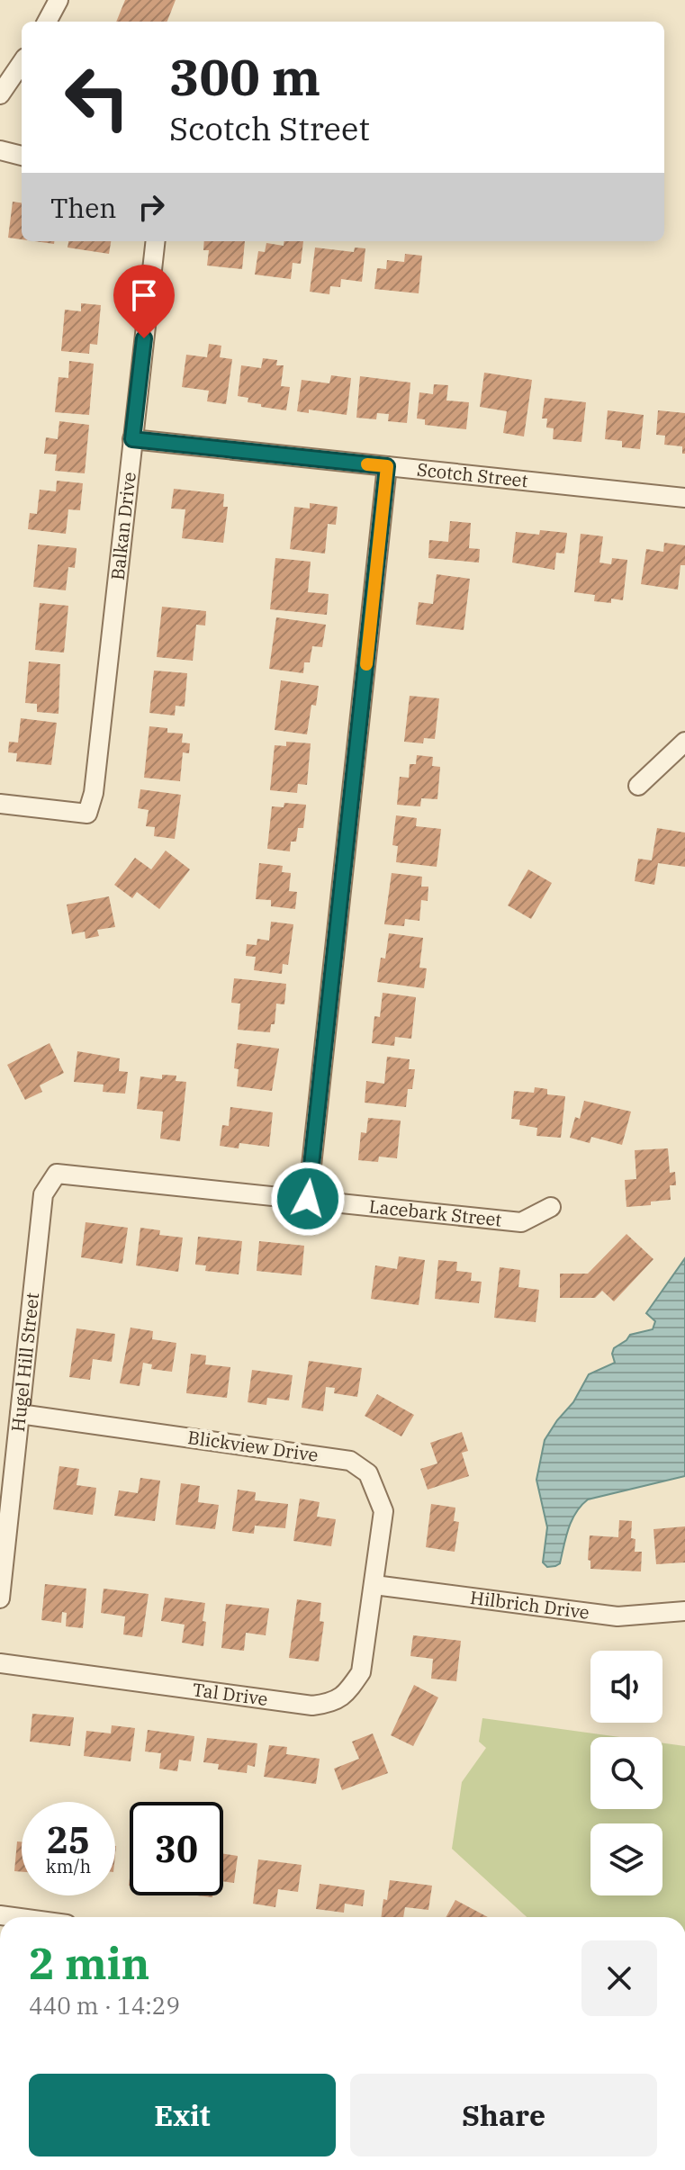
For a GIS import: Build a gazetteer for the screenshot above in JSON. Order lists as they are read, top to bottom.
{
  "streets": {
    "street": [
      "Scotch Street",
      "Balkan Drive",
      "Lacebark Street",
      "Hugel Hill Street",
      "Blickview Drive",
      "Hilbrich Drive",
      "Tal Drive"
    ]
  },
  "crossings": [
    ["Scotch Street", "Balkan Drive"],
    ["Lacebark Street", "Hugel Hill Street"],
    ["Hugel Hill Street", "Blickview Drive"],
    ["Blickview Drive", "Hilbrich Drive"],
    ["Blickview Drive", "Tal Drive"],
    ["Hilbrich Drive", "Tal Drive"]
  ],
  "page": {
    "turn": ["300 m", "Scotch Street"],
    "then": "Then",
    "speed": "25 km/h",
    "limit": "30",
    "heading": ["2 min", "440 m · 14:29"],
    "buttons": ["Exit", "Share"]
  }
}
